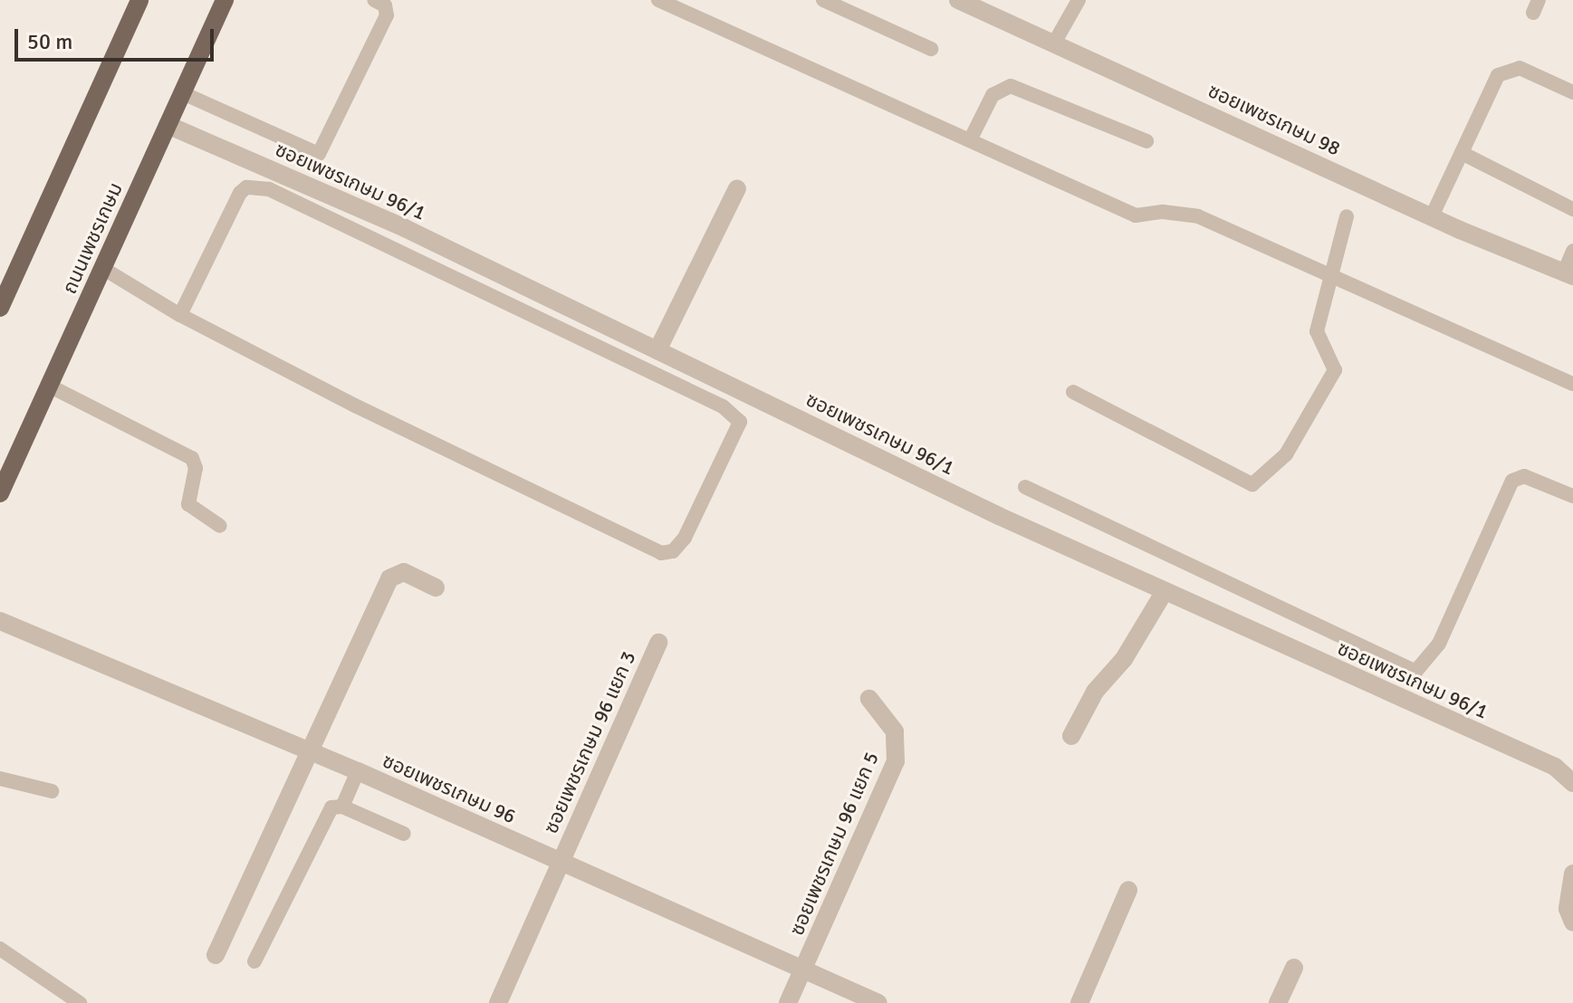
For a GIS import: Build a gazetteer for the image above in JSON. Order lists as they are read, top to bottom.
{
  "streets": {
    "main road": ["ถนนเพชรเกษม"],
    "street": [
      "ซอยเพชรเกษม 98",
      "ซอยเพชรเกษม 96/1",
      "ซอยเพชรเกษม 96 แยก 3",
      "ซอยเพชรเกษม 96",
      "ซอยเพชรเกษม 96 แยก 5"
    ]
  },
  "crossings": [
    ["ซอยเพชรเกษม 96/1", "ถนนเพชรเกษม"],
    ["ซอยเพชรเกษม 96 แยก 3", "ซอยเพชรเกษม 96"],
    ["ซอยเพชรเกษม 96", "ซอยเพชรเกษม 96 แยก 5"]
  ],
  "scale_bar": "50 m"
}
